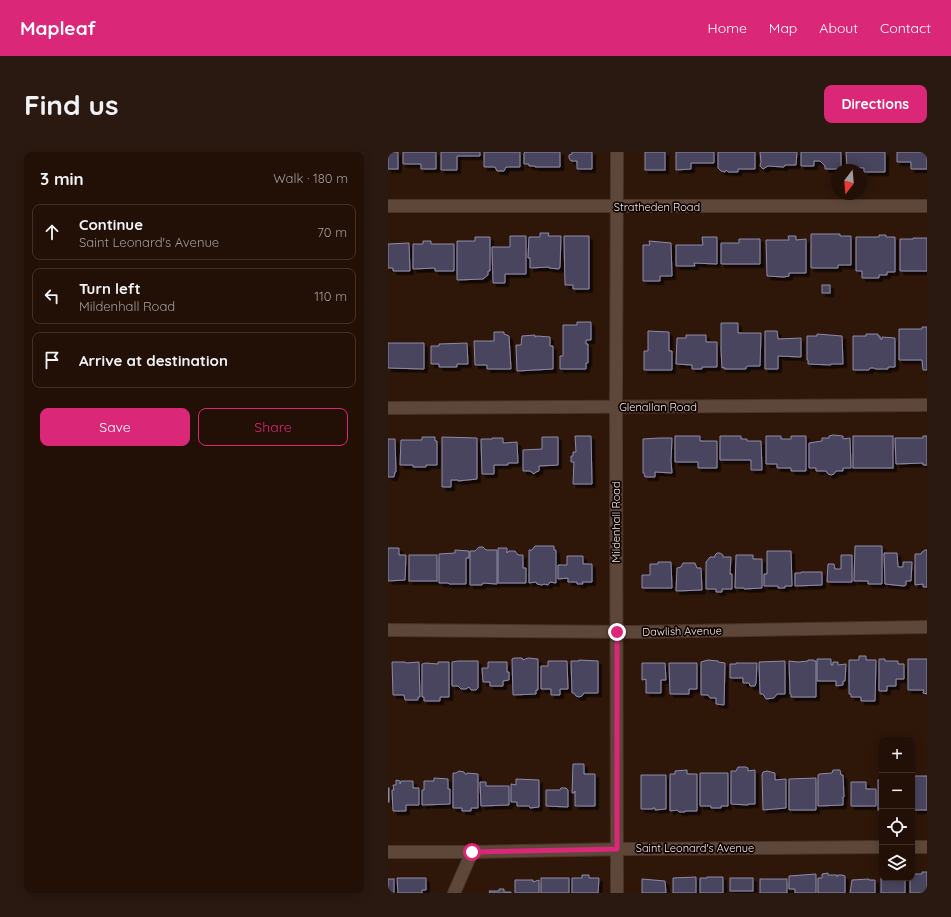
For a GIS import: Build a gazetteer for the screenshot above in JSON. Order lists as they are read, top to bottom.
{
  "streets": {
    "street": [
      "Stratheden Road",
      "Glenallan Road",
      "Mildenhall Road",
      "Dawlish Avenue",
      "Saint Leonard's Avenue"
    ]
  },
  "crossings": [
    ["Stratheden Road", "Mildenhall Road"],
    ["Glenallan Road", "Mildenhall Road"],
    ["Mildenhall Road", "Dawlish Avenue"],
    ["Mildenhall Road", "Saint Leonard's Avenue"]
  ],
  "north": "bottom",
  "page": {
    "header": "Mapleaf",
    "nav": [
      "Home",
      "Map",
      "About",
      "Contact"
    ],
    "buttons": [
      "Directions",
      ["Save", "Share"]
    ],
    "title": "Find us",
    "heading": ["3 min", "Walk · 180 m"],
    "list": [
      ["Continue", "Saint Leonard's Avenue", "70 m"],
      ["Turn left", "Mildenhall Road", "110 m"],
      "Arrive at destination"
    ],
    "map_buttons": ["+", "−"]
  }
}
